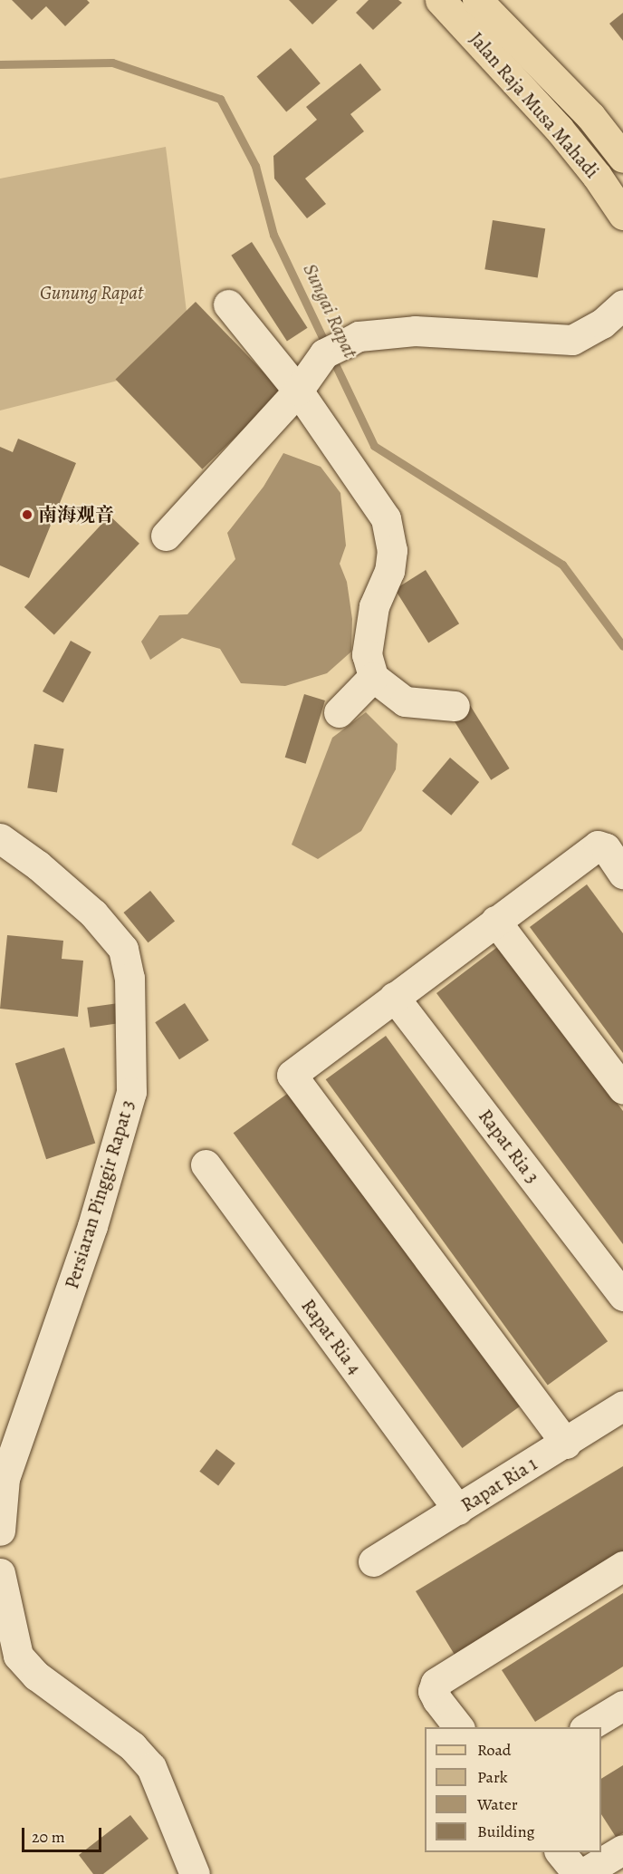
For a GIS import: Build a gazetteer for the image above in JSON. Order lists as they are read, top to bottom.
{
  "streets": {
    "main road": ["Jalan Raja Musa Mahadi"],
    "street": [
      "Rapat Ria 3",
      "Persiaran Pinggir Rapat 3",
      "Rapat Ria 4",
      "Rapat Ria 1"
    ]
  },
  "crossings": [
    ["Rapat Ria 4", "Rapat Ria 1"]
  ],
  "water": ["Sungai Rapat"],
  "parks": ["Gunung Rapat"],
  "places": ["南海观音"],
  "legend": [
    "Road",
    "Park",
    "Water",
    "Building"
  ],
  "scale_bar": "20 m"
}
